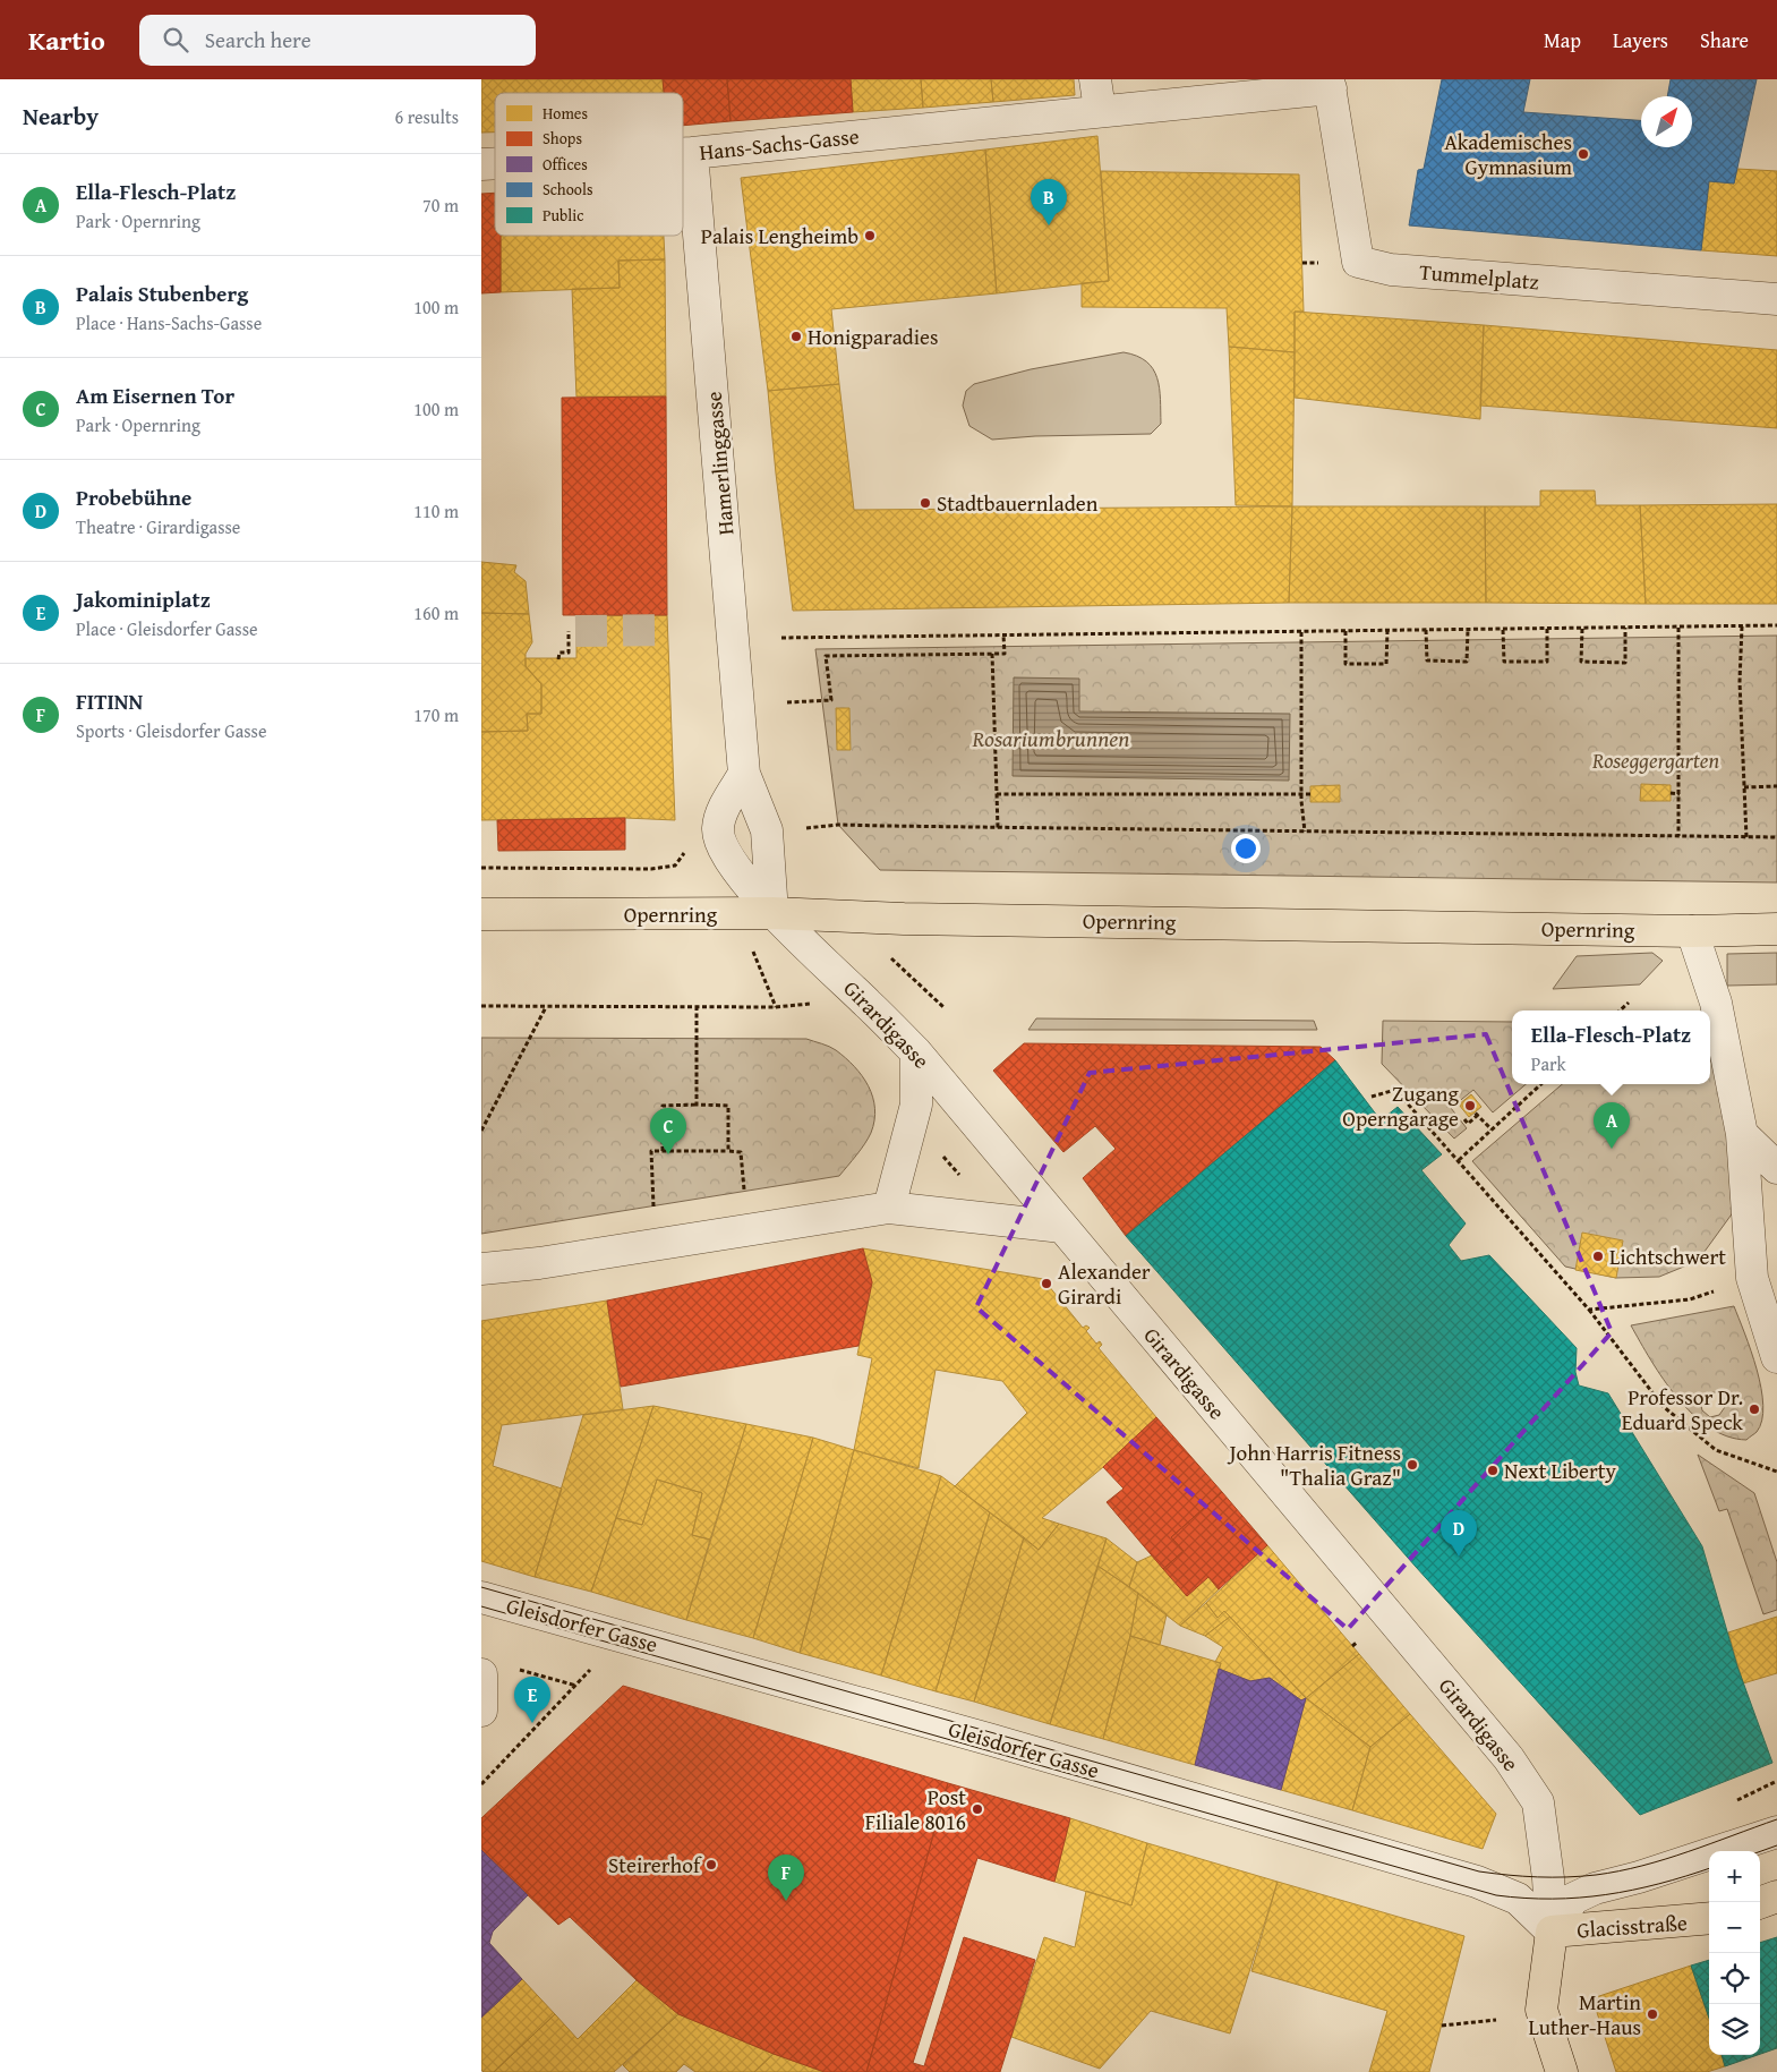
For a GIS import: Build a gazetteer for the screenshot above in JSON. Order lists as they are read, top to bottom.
{
  "streets": {
    "main road": ["Opernring", "Glacisstraße"],
    "street": [
      "Hans-Sachs-Gasse",
      "Tummelplatz",
      "Hamerlinggasse",
      "Girardigasse",
      "Gleisdorfer Gasse"
    ]
  },
  "crossings": [
    ["Hans-Sachs-Gasse", "Tummelplatz"],
    ["Hans-Sachs-Gasse", "Hamerlinggasse"],
    ["Hamerlinggasse", "Opernring"],
    ["Hamerlinggasse", "Girardigasse"],
    ["Opernring", "Girardigasse"],
    ["Girardigasse", "Gleisdorfer Gasse"],
    ["Girardigasse", "Glacisstraße"],
    ["Gleisdorfer Gasse", "Glacisstraße"]
  ],
  "water": ["Rosariumbrunnen"],
  "parks": ["Roseggergarten"],
  "places": [
    "Akademisches Gymnasium",
    "Palais Lengheimb",
    "Honigparadies",
    "Stadtbauernladen",
    "Zugang Operngarage",
    "Lichtschwert",
    "Alexander Girardi",
    "Professor Dr. Eduard Speck",
    "John Harris Fitness \"Thalia Graz\"",
    "Next Liberty",
    "Post Filiale 8016",
    "Steirerhof",
    "Martin Luther-Haus"
  ],
  "legend": [
    "Homes",
    "Shops",
    "Offices",
    "Schools",
    "Public"
  ],
  "north": "top right",
  "page": {
    "header": "Kartio",
    "search": "Search here",
    "nav": ["Map", "Layers", "Share"],
    "heading": ["Nearby", "6 results"],
    "list": [
      {
        "mark": "A",
        "name": "Ella-Flesch-Platz",
        "note": "Park · Opernring",
        "value": "70 m"
      },
      {
        "mark": "B",
        "name": "Palais Stubenberg",
        "note": "Place · Hans-Sachs-Gasse",
        "value": "100 m"
      },
      {
        "mark": "C",
        "name": "Am Eisernen Tor",
        "note": "Park · Opernring",
        "value": "100 m"
      },
      {
        "mark": "D",
        "name": "Probebühne",
        "note": "Theatre · Girardigasse",
        "value": "110 m"
      },
      {
        "mark": "E",
        "name": "Jakominiplatz",
        "note": "Place · Gleisdorfer Gasse",
        "value": "160 m"
      },
      {
        "mark": "F",
        "name": "FITINN",
        "note": "Sports · Gleisdorfer Gasse",
        "value": "170 m"
      }
    ],
    "pins": [
      "B",
      "A",
      "C",
      "D",
      "E",
      "F"
    ],
    "popup": ["Ella-Flesch-Platz", "Park"],
    "map_buttons": ["+", "−"]
  }
}
